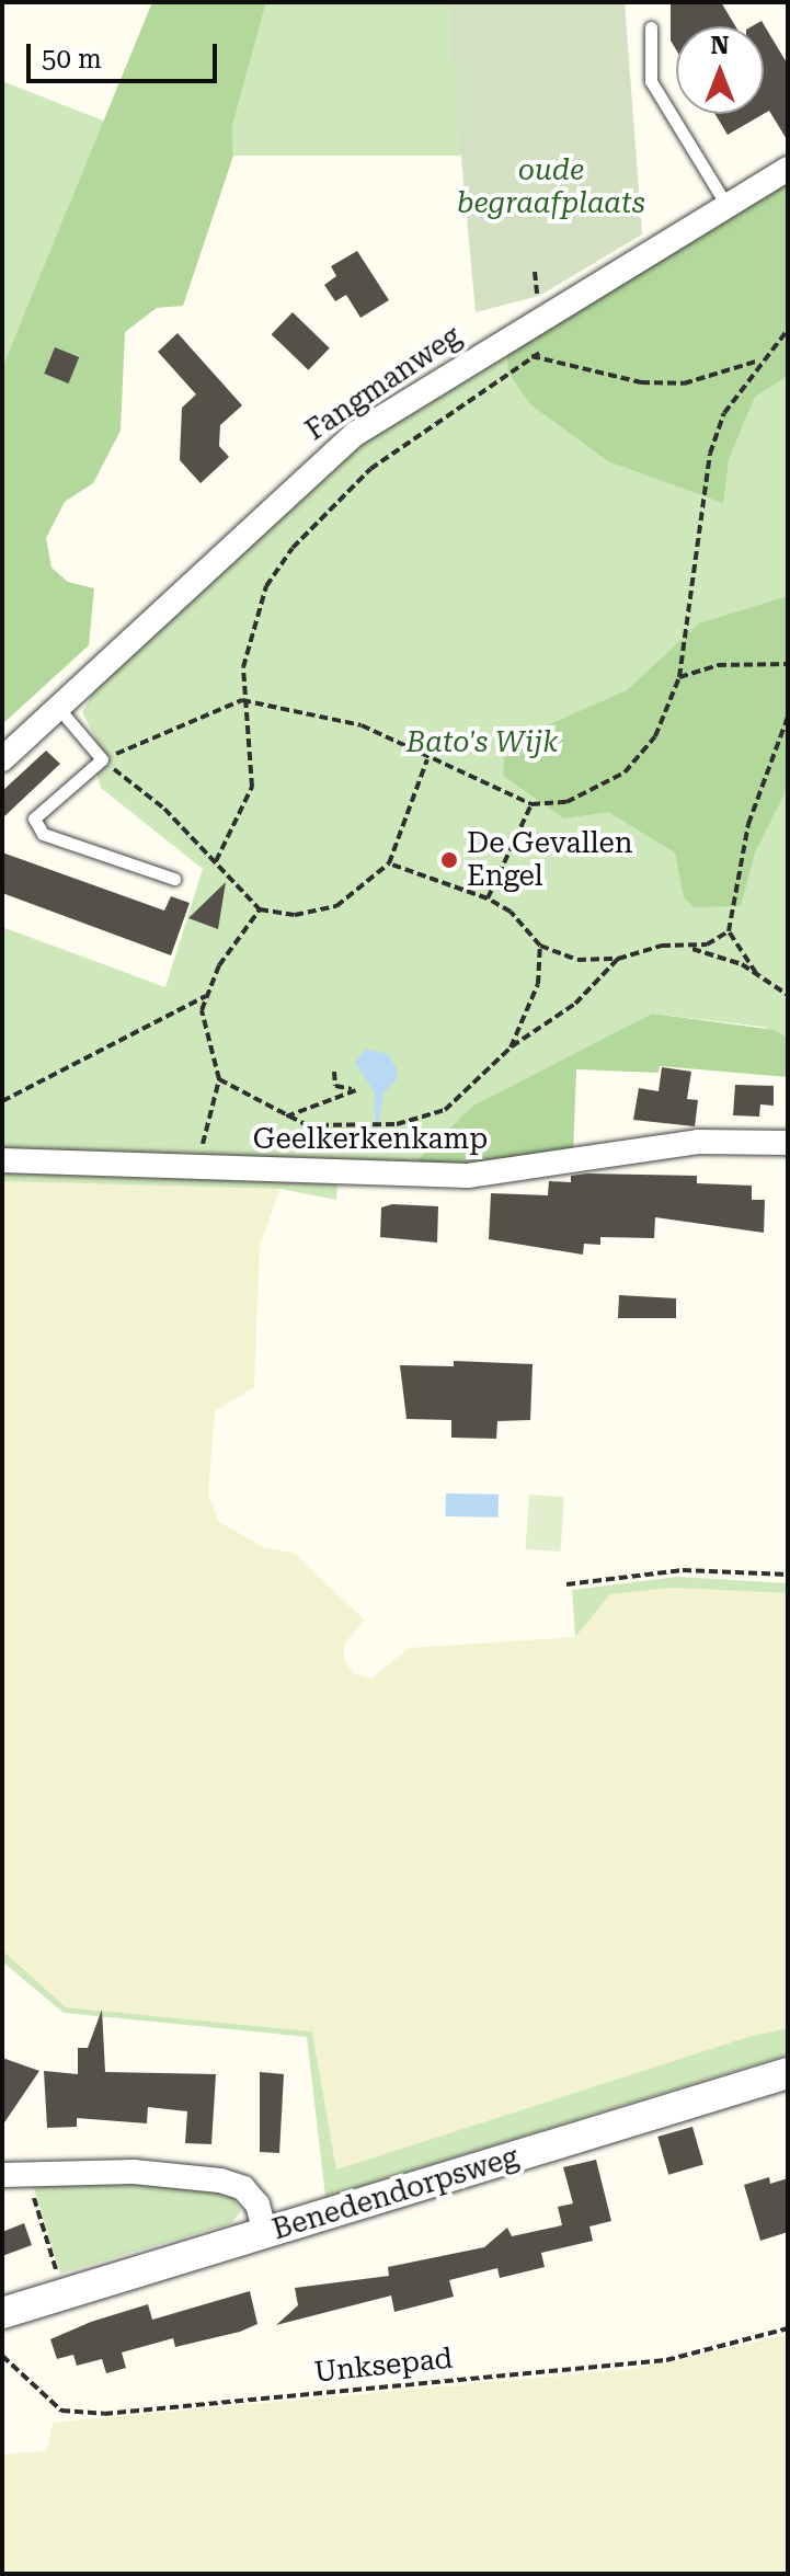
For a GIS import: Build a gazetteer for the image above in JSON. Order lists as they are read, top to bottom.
{
  "streets": {
    "street": ["Fangmanweg", "Geelkerkenkamp", "Benedendorpsweg"],
    "path": ["Unksepad"]
  },
  "parks": ["oude begraafplaats", "Bato's Wijk"],
  "places": ["De Gevallen Engel"],
  "scale_bar": "50 m",
  "north": "top"
}
